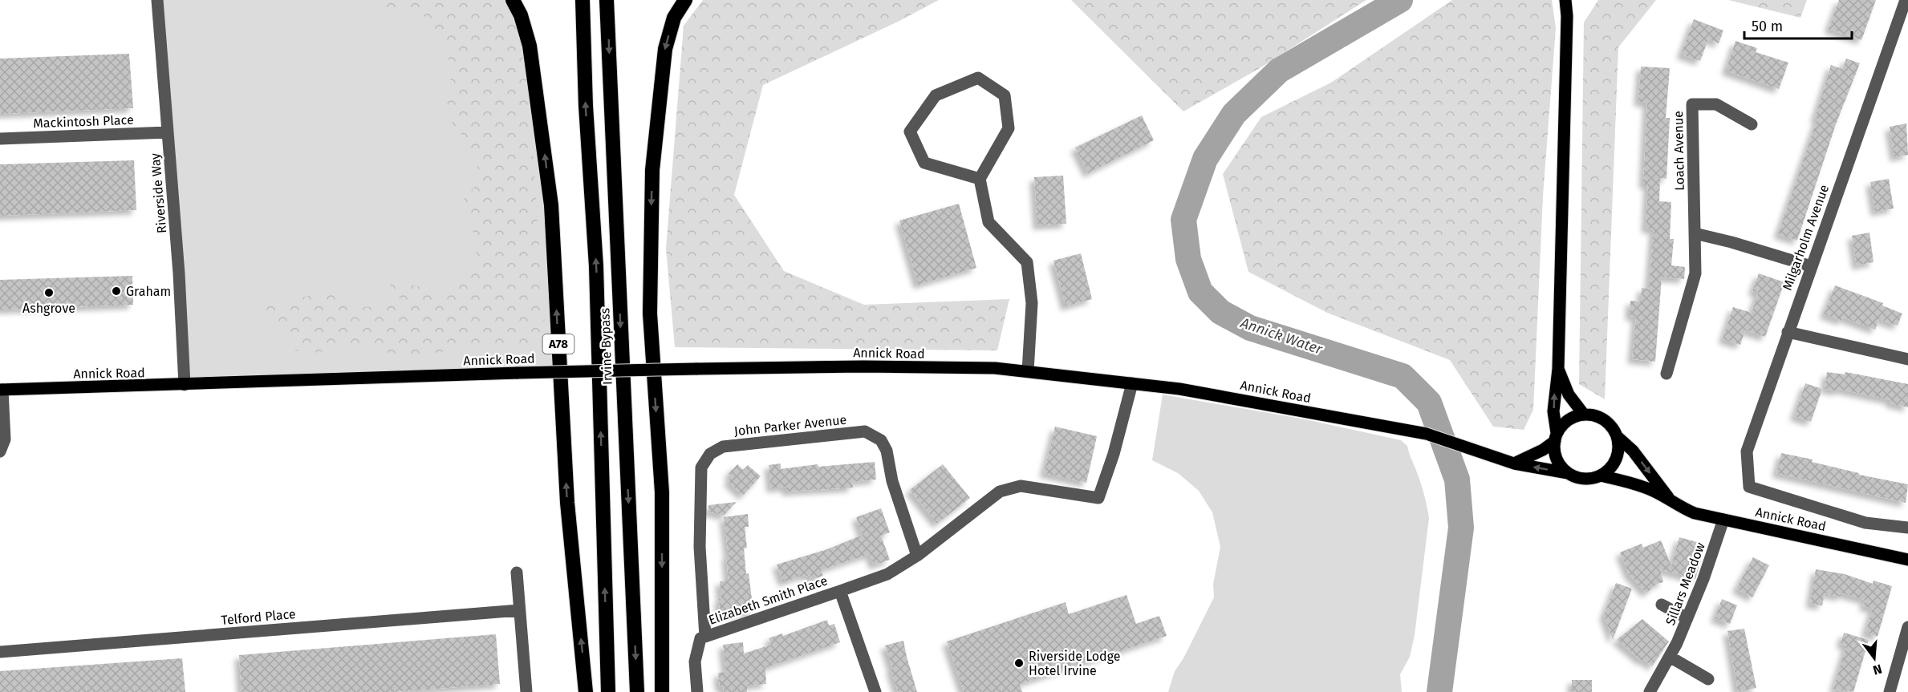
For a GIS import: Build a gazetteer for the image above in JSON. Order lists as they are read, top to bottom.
{
  "streets": {
    "highway": ["A78", "Irvine Bypass"],
    "main road": ["Annick Road"],
    "street": [
      "Mackintosh Place",
      "Loach Avenue",
      "Riverside Way",
      "Milgarholm Avenue",
      "John Parker Avenue",
      "Sillars Meadow",
      "Elizabeth Smith Place",
      "Telford Place"
    ]
  },
  "crossings": [
    ["Mackintosh Place", "Riverside Way"],
    ["Riverside Way", "Annick Road"],
    ["Milgarholm Avenue", "Annick Road"],
    ["Annick Road", "Sillars Meadow"],
    ["Annick Road", "Elizabeth Smith Place"],
    ["John Parker Avenue", "Elizabeth Smith Place"]
  ],
  "water": ["Annick Water"],
  "places": ["Graham", "Ashgrove", "Riverside Lodge Hotel Irvine"],
  "scale_bar": "50 m",
  "north": "bottom"
}
